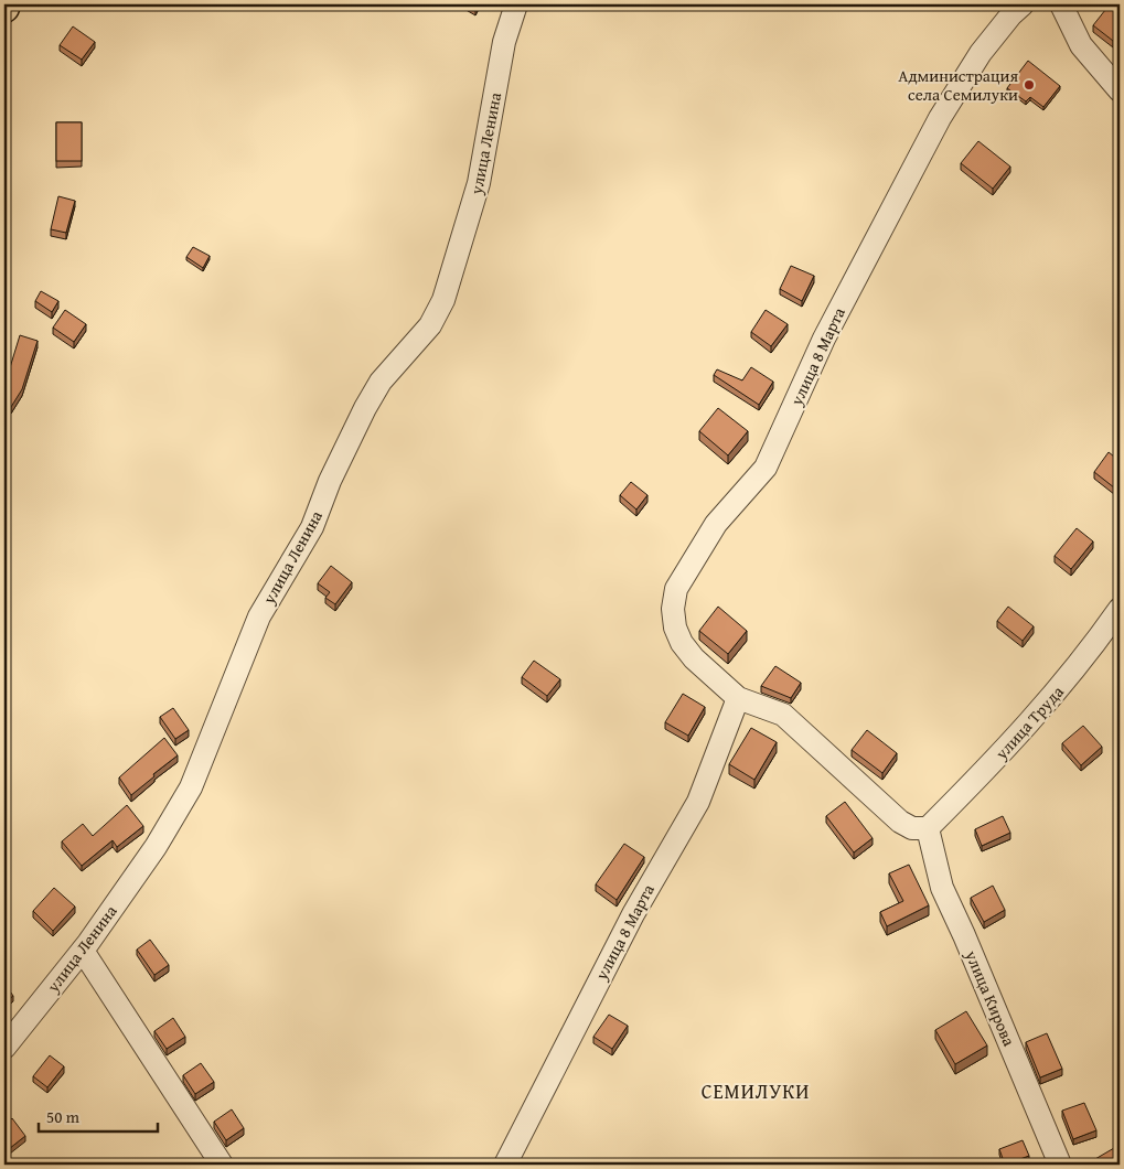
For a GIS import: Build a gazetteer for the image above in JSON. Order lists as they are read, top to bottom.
{
  "streets": {
    "street": [
      "улица Ленина",
      "улица 8 Марта",
      "улица Труда",
      "улица Кирова"
    ]
  },
  "crossings": [
    ["улица 8 Марта", "улица Труда"],
    ["улица 8 Марта", "улица Кирова"],
    ["улица Труда", "улица Кирова"]
  ],
  "districts": ["СЕМИЛУКИ"],
  "places": ["Администрация села Семилуки"],
  "scale_bar": "50 m"
}
